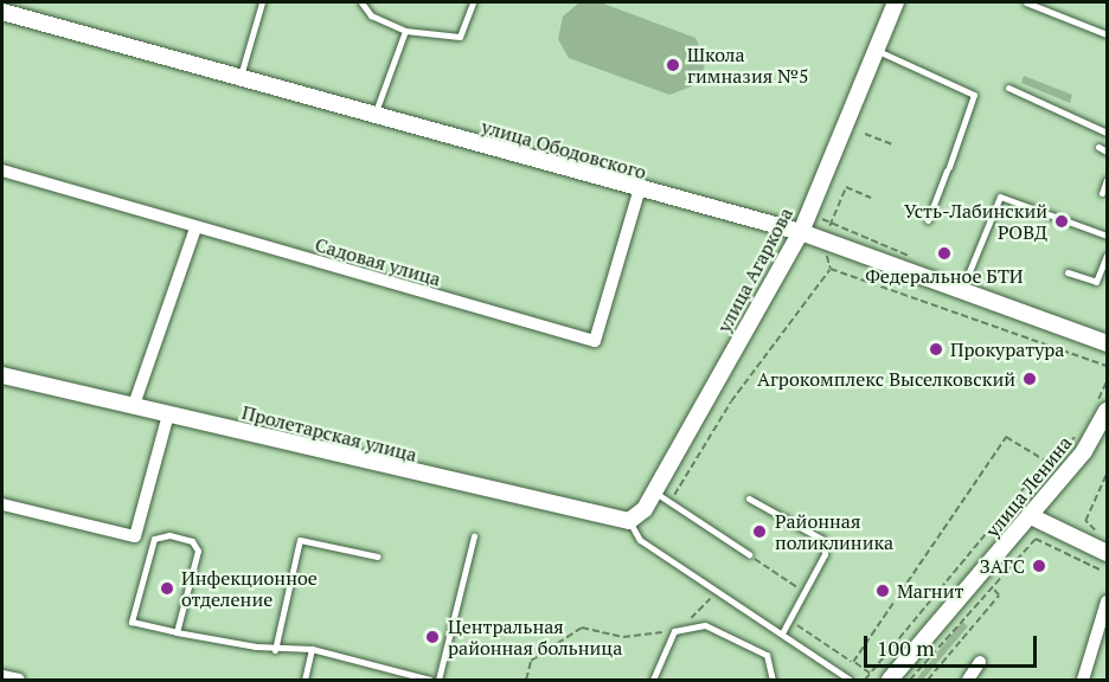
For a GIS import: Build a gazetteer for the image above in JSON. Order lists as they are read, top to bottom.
{
  "streets": {
    "street": [
      "улица Ободовского",
      "Садовая улица",
      "улица Агаркова",
      "Пролетарская улица",
      "улица Ленина"
    ]
  },
  "crossings": [
    ["улица Ободовского", "Садовая улица"],
    ["улица Ободовского", "улица Агаркова"],
    ["улица Агаркова", "Пролетарская улица"]
  ],
  "places": [
    "Школа гимназия №5",
    "Усть-Лабинский РОВД",
    "Федеральное БТИ",
    "Прокуратура",
    "Агрокомплекс Выселковский",
    "Районная поликлиника",
    "ЗАГС",
    "Инфекционное отделение",
    "Магнит",
    "Центральная районная больница"
  ],
  "scale_bar": "100 m"
}
